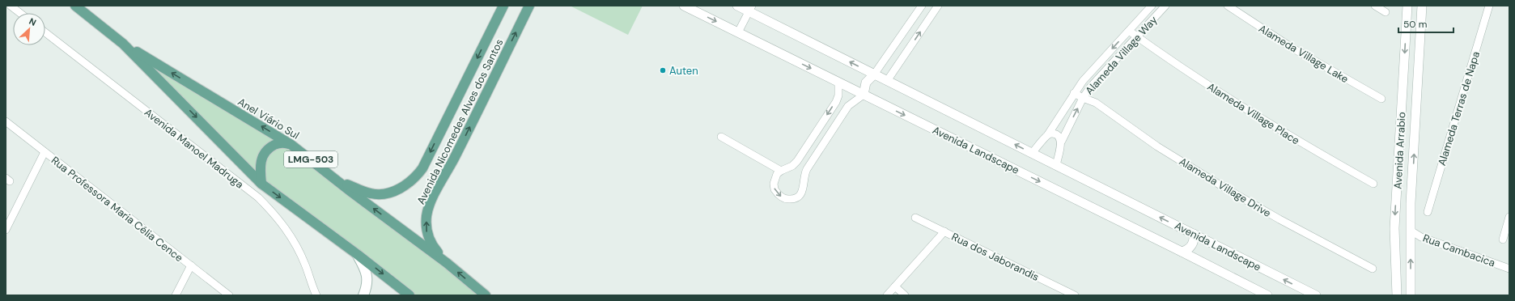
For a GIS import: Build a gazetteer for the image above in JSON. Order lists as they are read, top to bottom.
{
  "streets": {
    "main road": ["Anel Viário Sul", "Avenida Nicomedes Alves dos Santos", "LMG-503"],
    "street": [
      "Alameda Village Lake",
      "Alameda Village Way",
      "Alameda Terras de Napa",
      "Alameda Village Place",
      "Avenida Manoel Madruga",
      "Avenida Landscape",
      "Avenida Arrabio",
      "Alameda Village Drive",
      "Rua Professora Maria Célia Cence",
      "Rua Cambacica",
      "Rua dos Jaborandis"
    ]
  },
  "crossings": [
    ["Alameda Village Way", "Alameda Village Place"],
    ["Alameda Village Way", "Avenida Landscape"],
    ["Alameda Village Way", "Alameda Village Drive"],
    ["Anel Viário Sul", "Avenida Nicomedes Alves dos Santos"],
    ["Avenida Arrabio", "Rua Cambacica"]
  ],
  "places": ["Auten"],
  "scale_bar": "50 m",
  "north": "top right"
}
